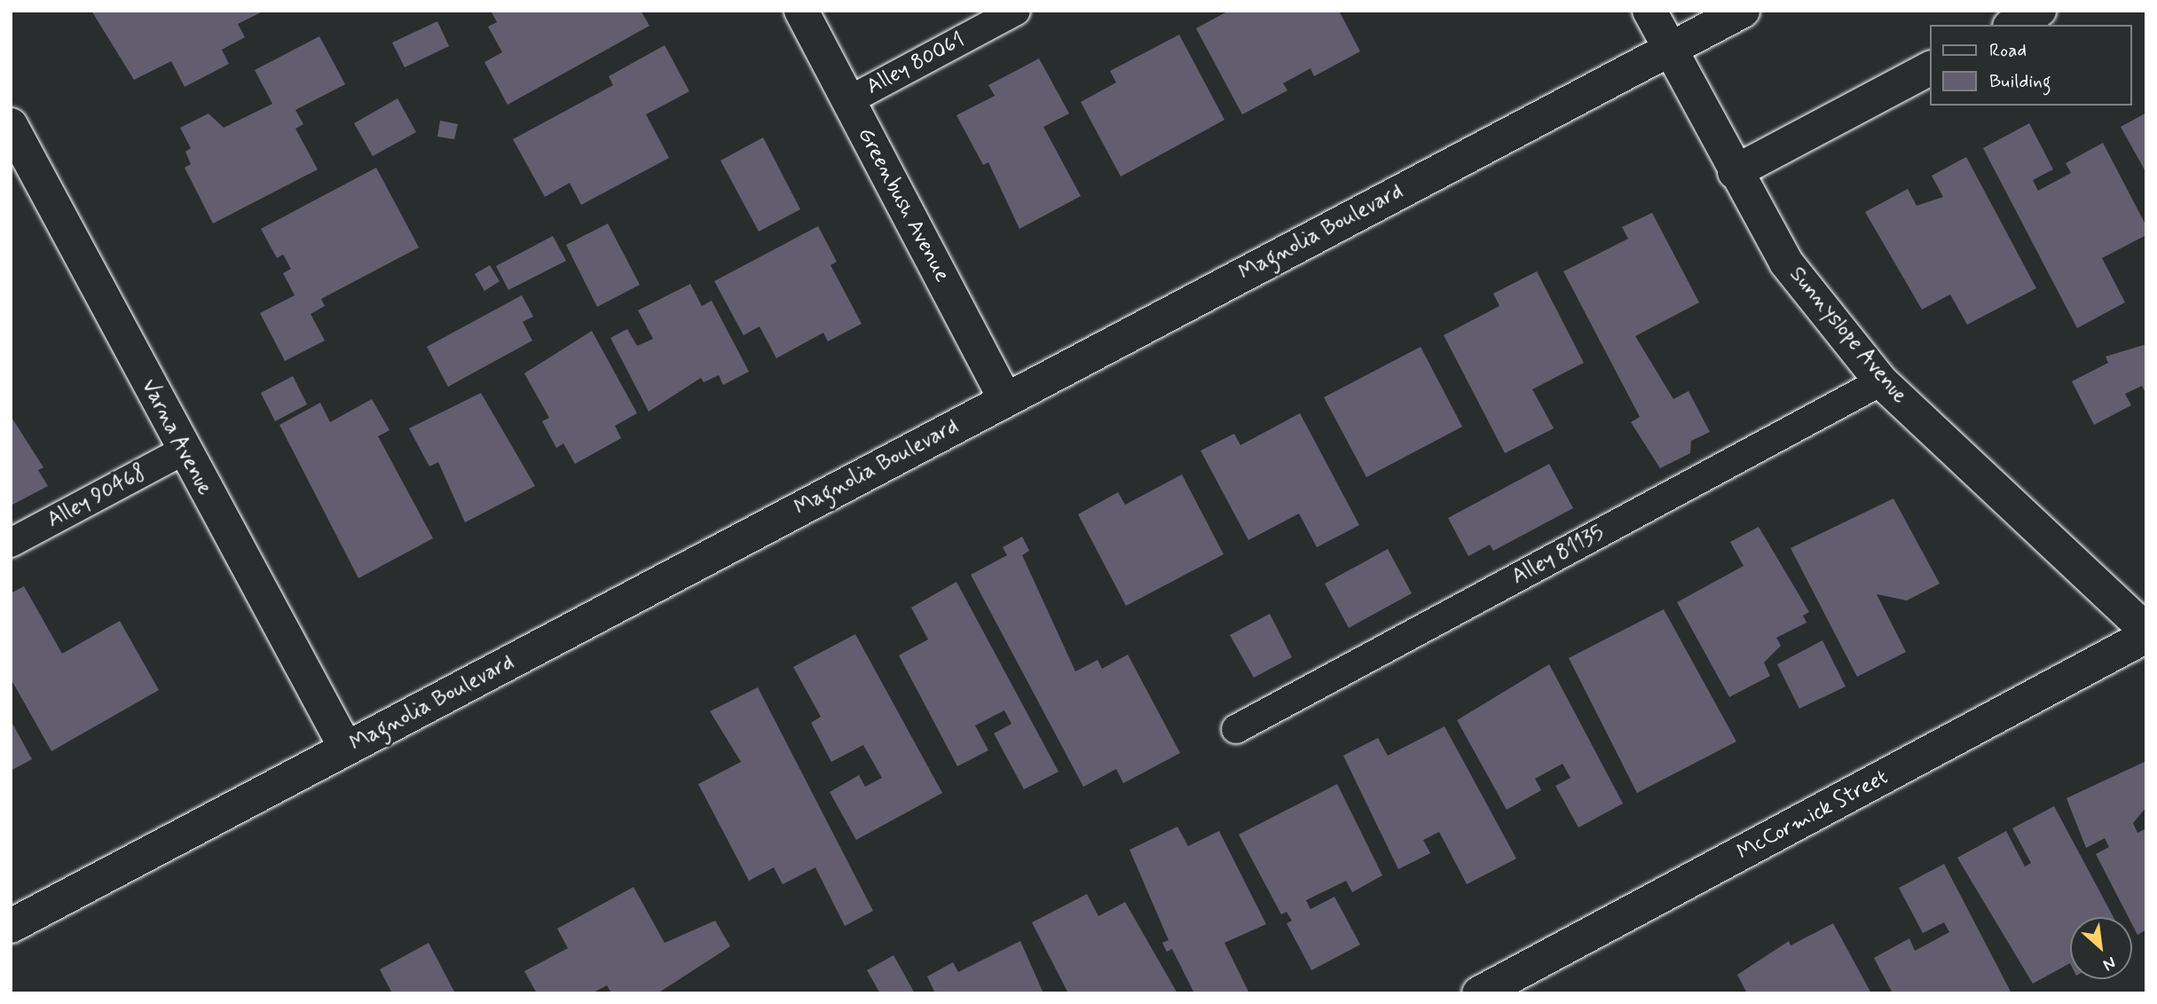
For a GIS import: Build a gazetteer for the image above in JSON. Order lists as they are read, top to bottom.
{
  "streets": {
    "street": [
      "Greenbush Avenue",
      "Magnolia Boulevard",
      "Sunnyslope Avenue",
      "Varna Avenue",
      "McCormick Street"
    ],
    "lane": ["Alley 80061", "Alley 90468", "Alley 81135"]
  },
  "crossings": [
    ["Alley 80061", "Greenbush Avenue"],
    ["Greenbush Avenue", "Magnolia Boulevard"],
    ["Magnolia Boulevard", "Sunnyslope Avenue"],
    ["Magnolia Boulevard", "Varna Avenue"],
    ["Sunnyslope Avenue", "Alley 81135"],
    ["Varna Avenue", "Alley 90468"]
  ],
  "legend": ["Road", "Building"],
  "north": "bottom right"
}
